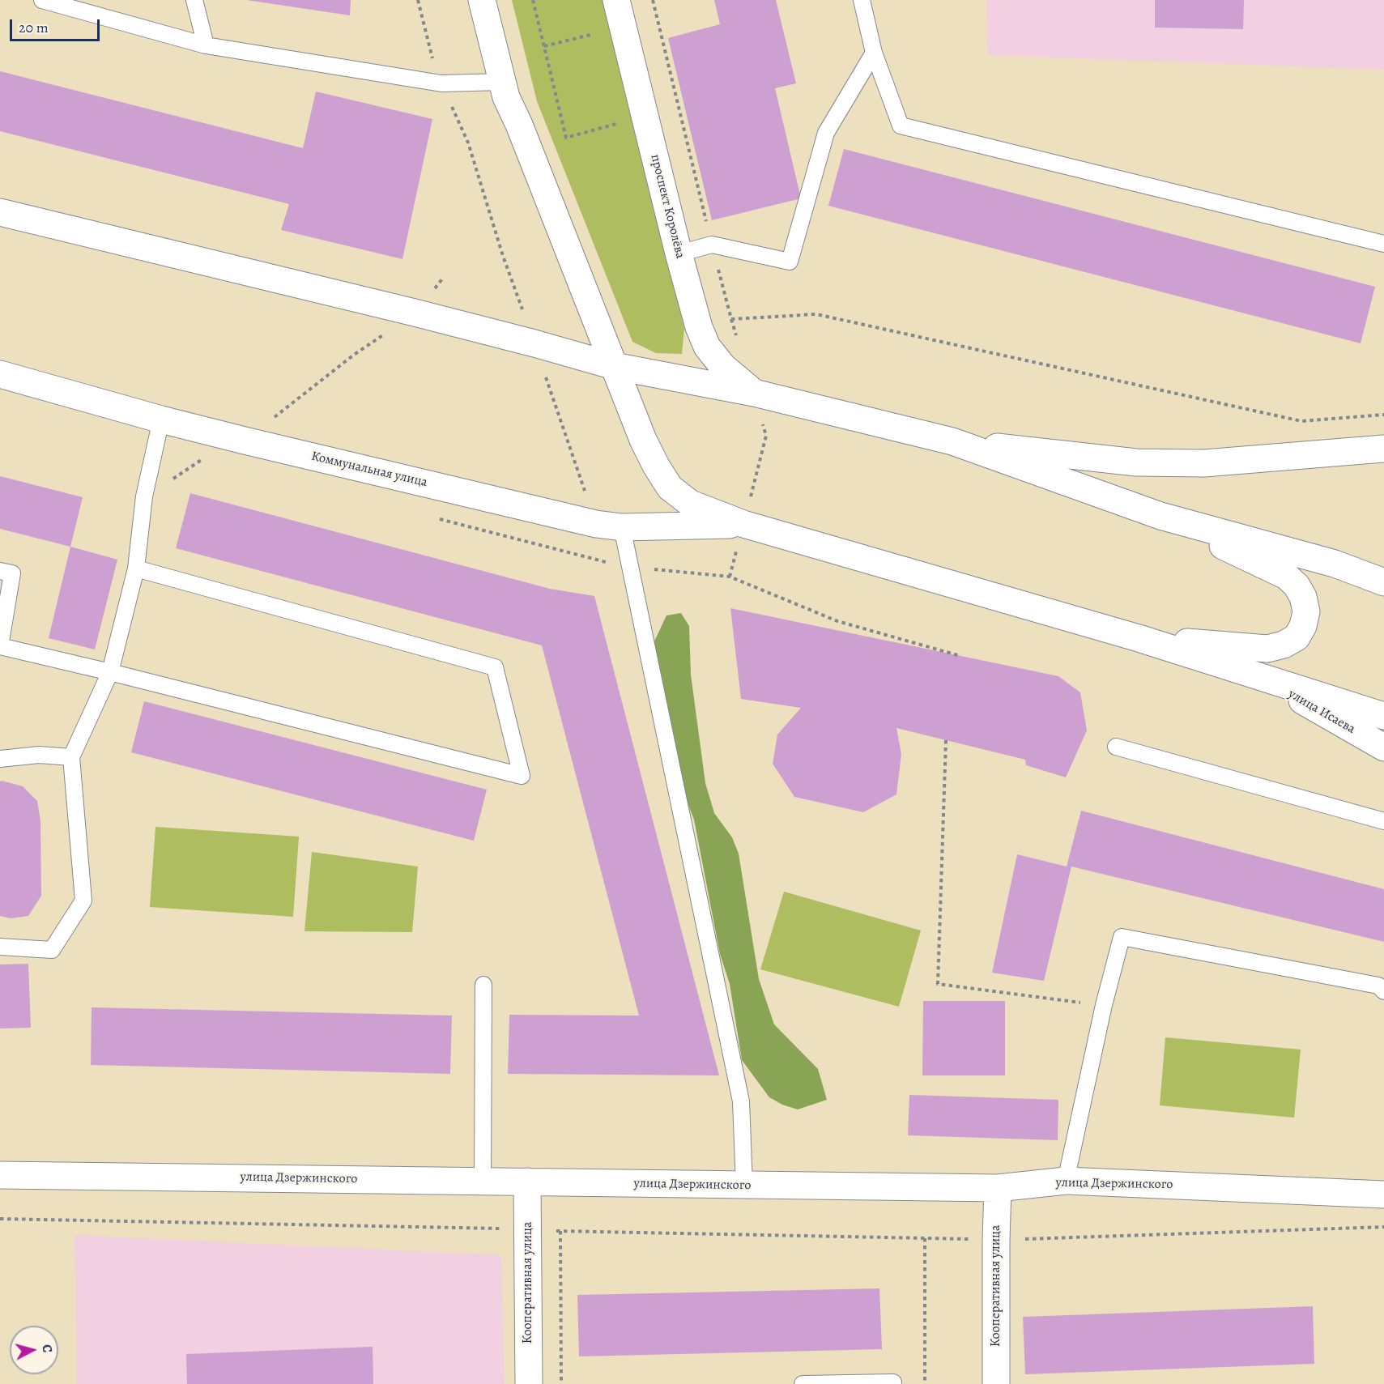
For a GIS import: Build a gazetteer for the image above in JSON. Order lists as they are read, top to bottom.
{
  "streets": {
    "main road": [
      "проспект Королёва",
      "Коммунальная улица",
      "улица Исаева",
      "улица Дзержинского",
      "Кооперативная улица"
    ]
  },
  "crossings": [
    ["улица Дзержинского", "Кооперативная улица"]
  ],
  "scale_bar": "20 m",
  "north": "right"
}
